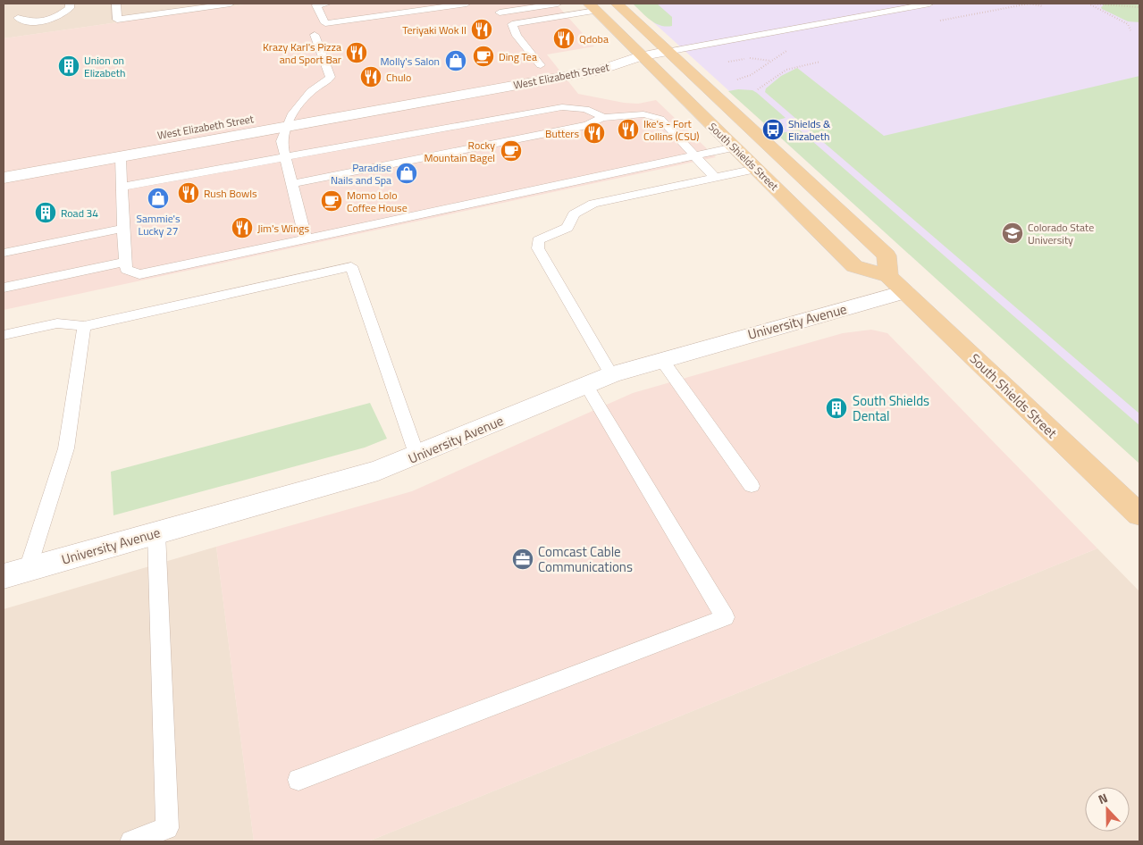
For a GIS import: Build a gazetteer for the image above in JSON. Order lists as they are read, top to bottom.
{
  "streets": {
    "main road": ["West Elizabeth Street", "South Shields Street", "University Avenue"]
  },
  "crossings": [
    ["West Elizabeth Street", "South Shields Street"],
    ["South Shields Street", "University Avenue"]
  ],
  "places": {
    "restaurant": [
      "Teriyaki Wok II",
      "Qdoba",
      "Krazy Karl's Pizza and Sport Bar",
      "Chulo",
      "Ike's - Fort Collins (CSU)",
      "Butters",
      "Rush Bowls",
      "Jim's Wings"
    ],
    "cafe": ["Ding Tea", "Rocky Mountain Bagel", "Momo Lolo Coffee House"],
    "shop": ["Molly's Salon", "Paradise Nails and Spa", "Sammie's Lucky 27"],
    "building": ["Union on Elizabeth", "Road 34", "South Shields Dental"],
    "bus stop": ["Shields & Elizabeth"],
    "school or university": ["Colorado State University"],
    "office": ["Comcast Cable Communications"]
  },
  "north": "top"
}
